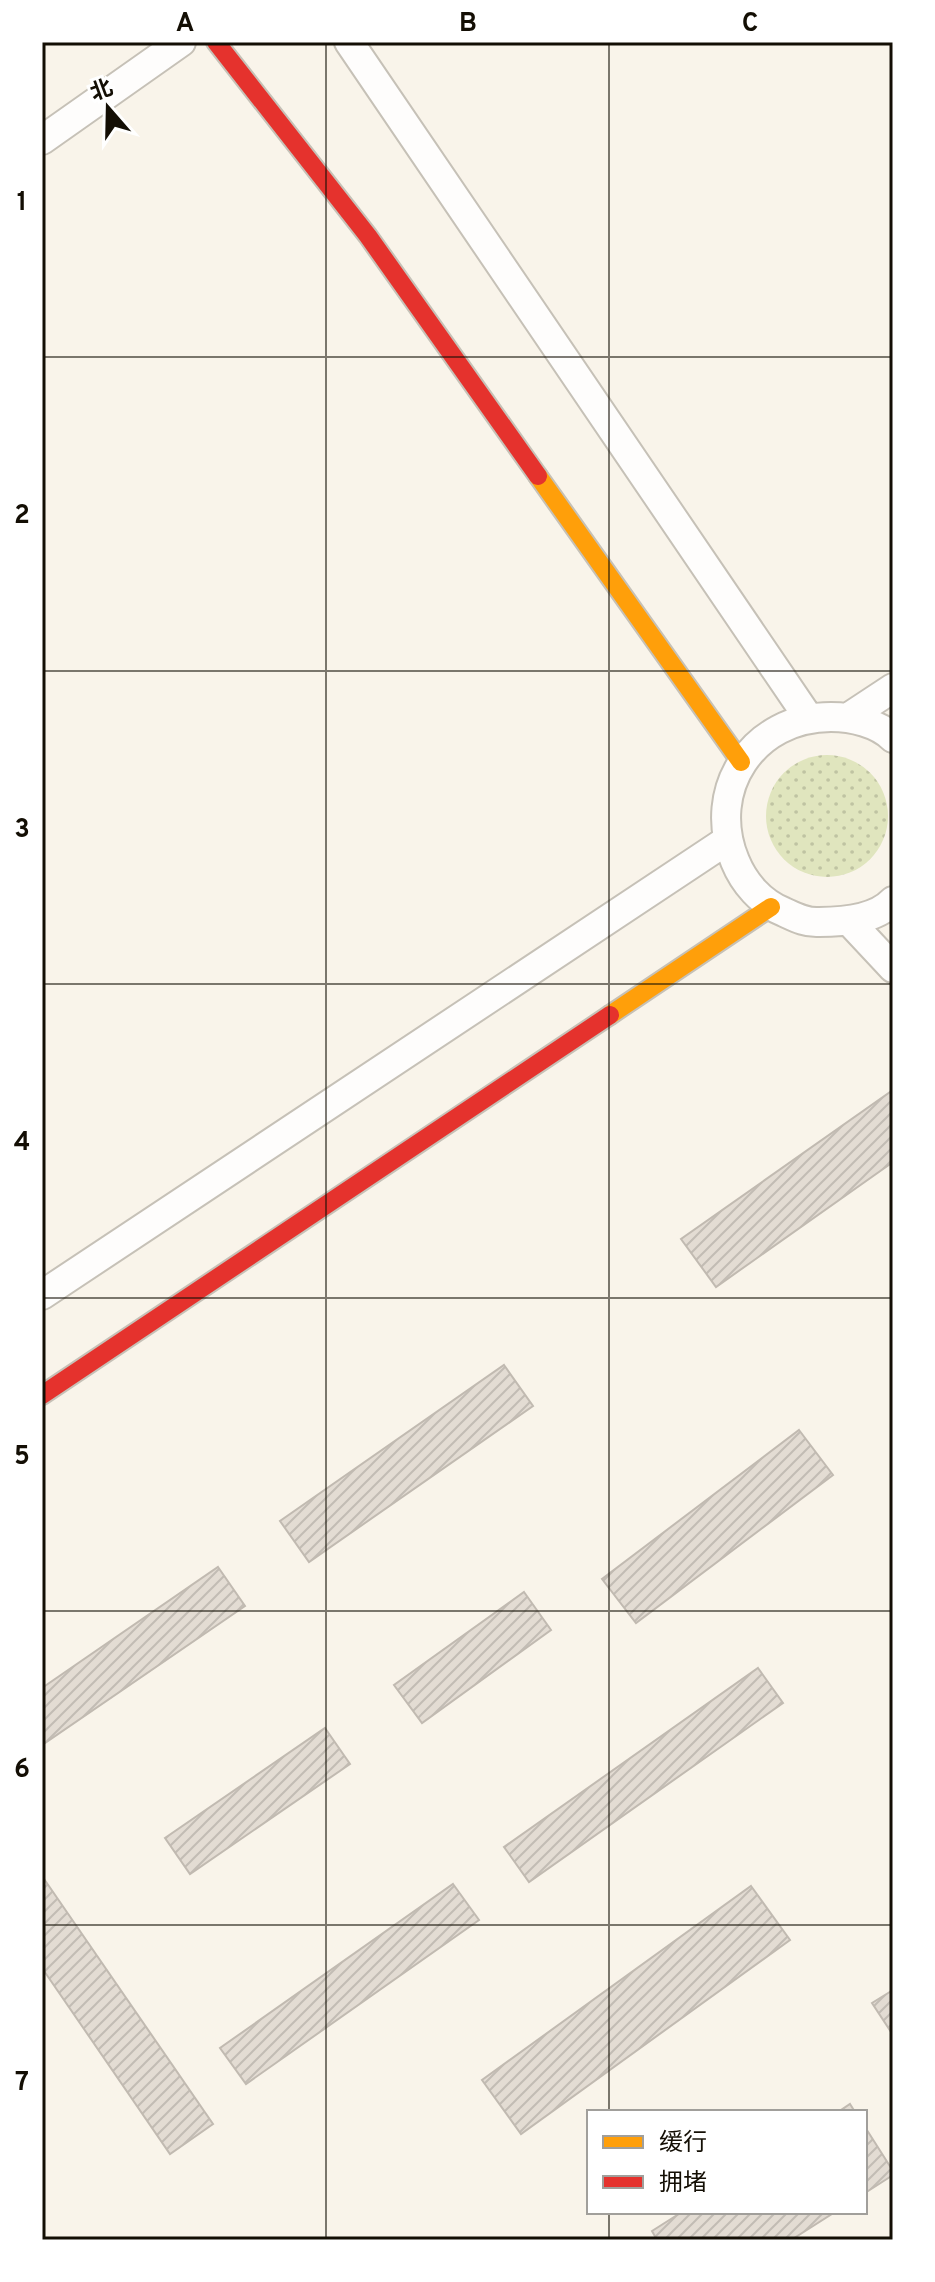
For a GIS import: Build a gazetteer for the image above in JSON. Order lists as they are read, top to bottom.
{
  "legend": ["缓行", "拥堵"],
  "north": "top",
  "grid": {
    "columns": ["A", "B", "C"],
    "rows": [
      "1",
      "2",
      "3",
      "4",
      "5",
      "6",
      "7"
    ]
  }
}
